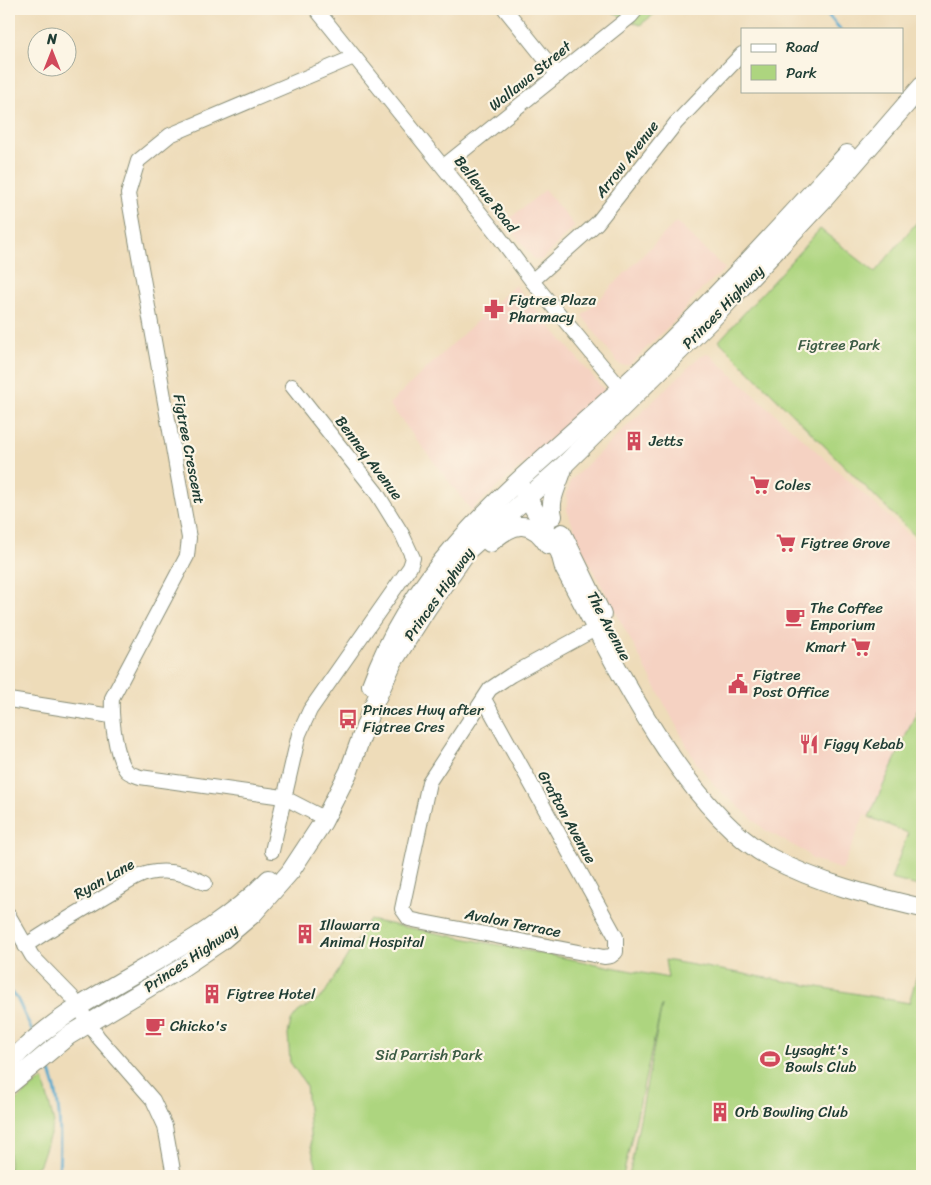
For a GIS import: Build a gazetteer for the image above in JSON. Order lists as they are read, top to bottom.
{
  "streets": {
    "main road": ["Princes Highway", "The Avenue"],
    "street": [
      "Wallawa Street",
      "Arrow Avenue",
      "Bellevue Road",
      "Figtree Crescent",
      "Benney Avenue",
      "Grafton Avenue",
      "Ryan Lane",
      "Avalon Terrace"
    ]
  },
  "crossings": [
    ["Wallawa Street", "Bellevue Road"],
    ["Arrow Avenue", "Bellevue Road"],
    ["Bellevue Road", "Princes Highway"],
    ["Bellevue Road", "Figtree Crescent"],
    ["Princes Highway", "Figtree Crescent"],
    ["Princes Highway", "The Avenue"],
    ["Figtree Crescent", "Benney Avenue"],
    ["Grafton Avenue", "Avalon Terrace"]
  ],
  "parks": ["Figtree Park", "Sid Parrish Park"],
  "places": {
    "pharmacy": ["Figtree Plaza Pharmacy"],
    "building": [
      "Jetts",
      "Illawarra Animal Hospital",
      "Figtree Hotel",
      "Orb Bowling Club"
    ],
    "supermarket": ["Coles", "Figtree Grove", "Kmart"],
    "cafe": ["The Coffee Emporium", "Chicko's"],
    "public building": ["Figtree Post Office"],
    "bus stop": ["Princes Hwy after Figtree Cres"],
    "restaurant": ["Figgy Kebab"],
    "sports": ["Lysaght's Bowls Club"]
  },
  "legend": ["Road", "Park"],
  "north": "top"
}
